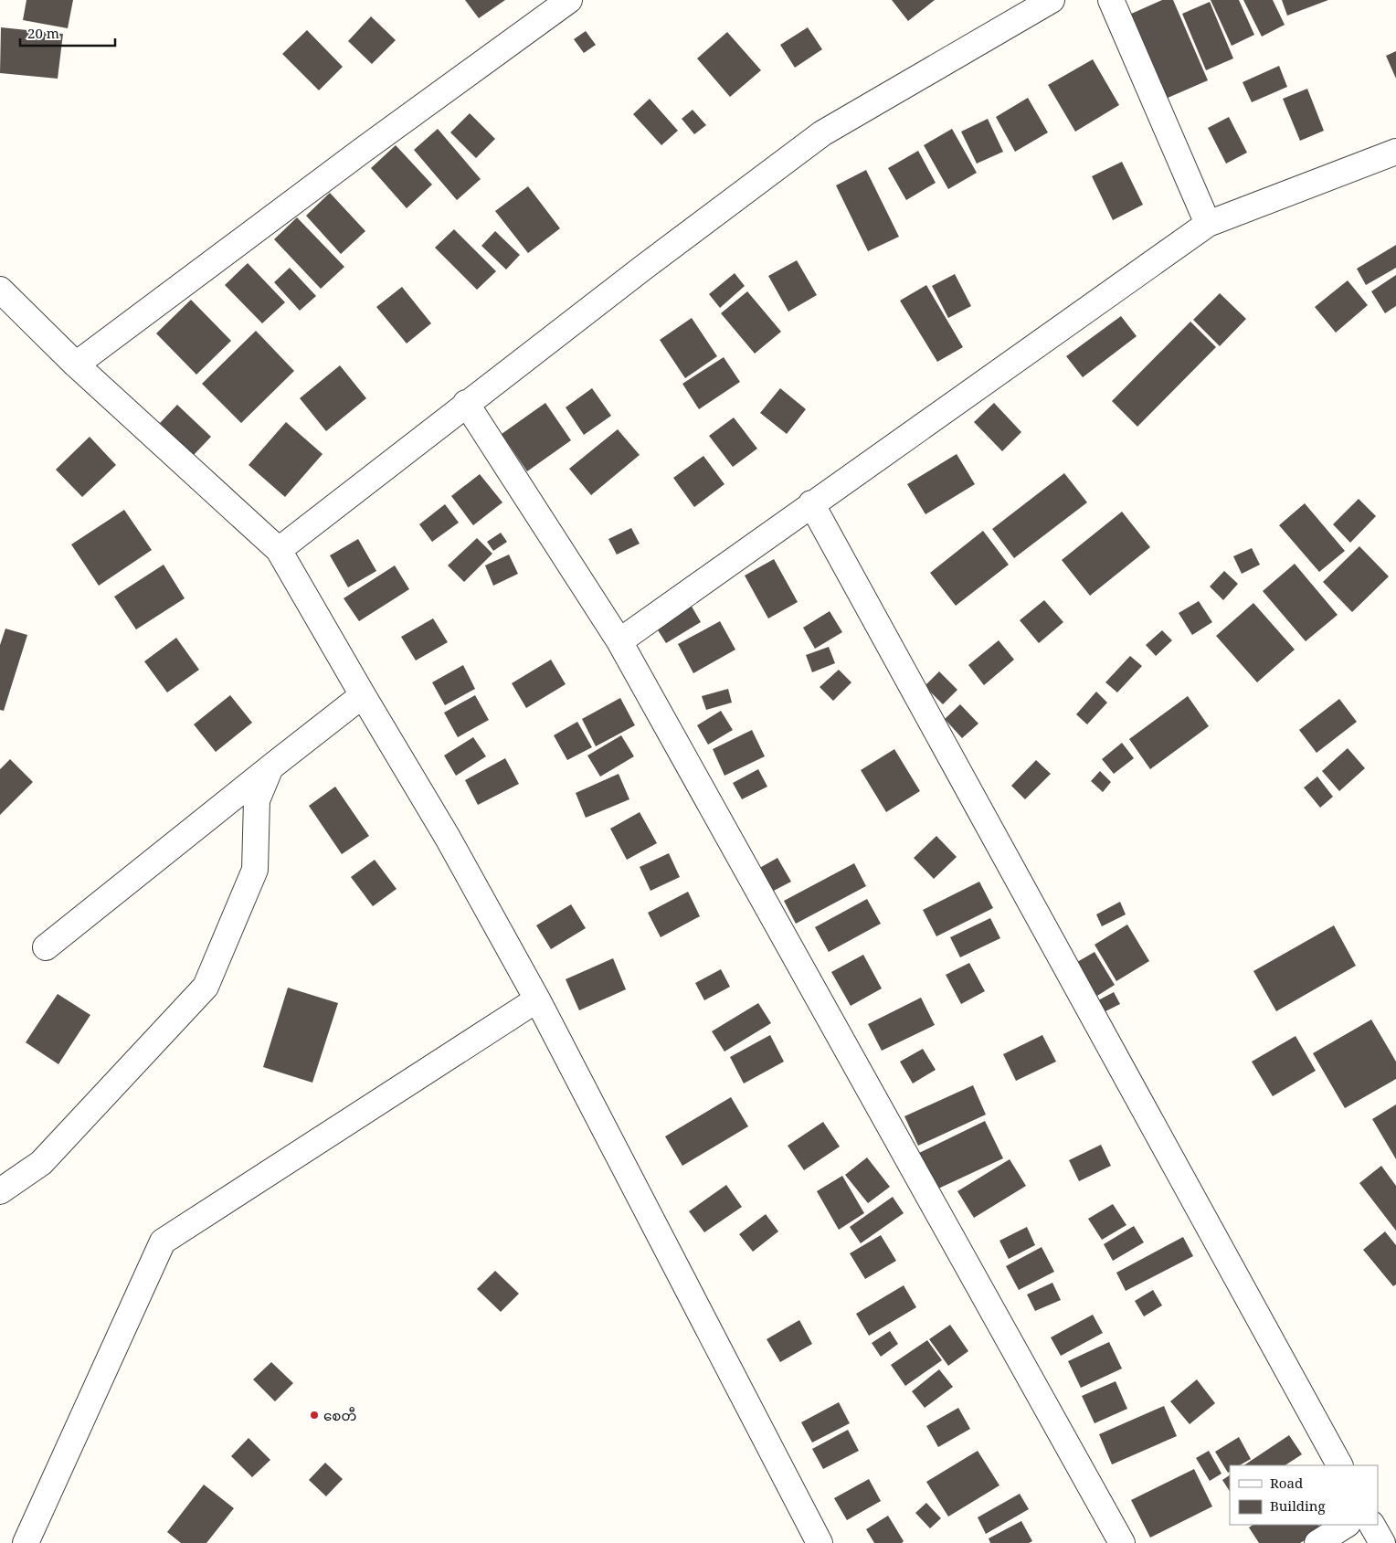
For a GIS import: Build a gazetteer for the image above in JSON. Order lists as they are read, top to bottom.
{
  "places": ["စေတီ"],
  "legend": ["Road", "Building"],
  "scale_bar": "20 m"
}
